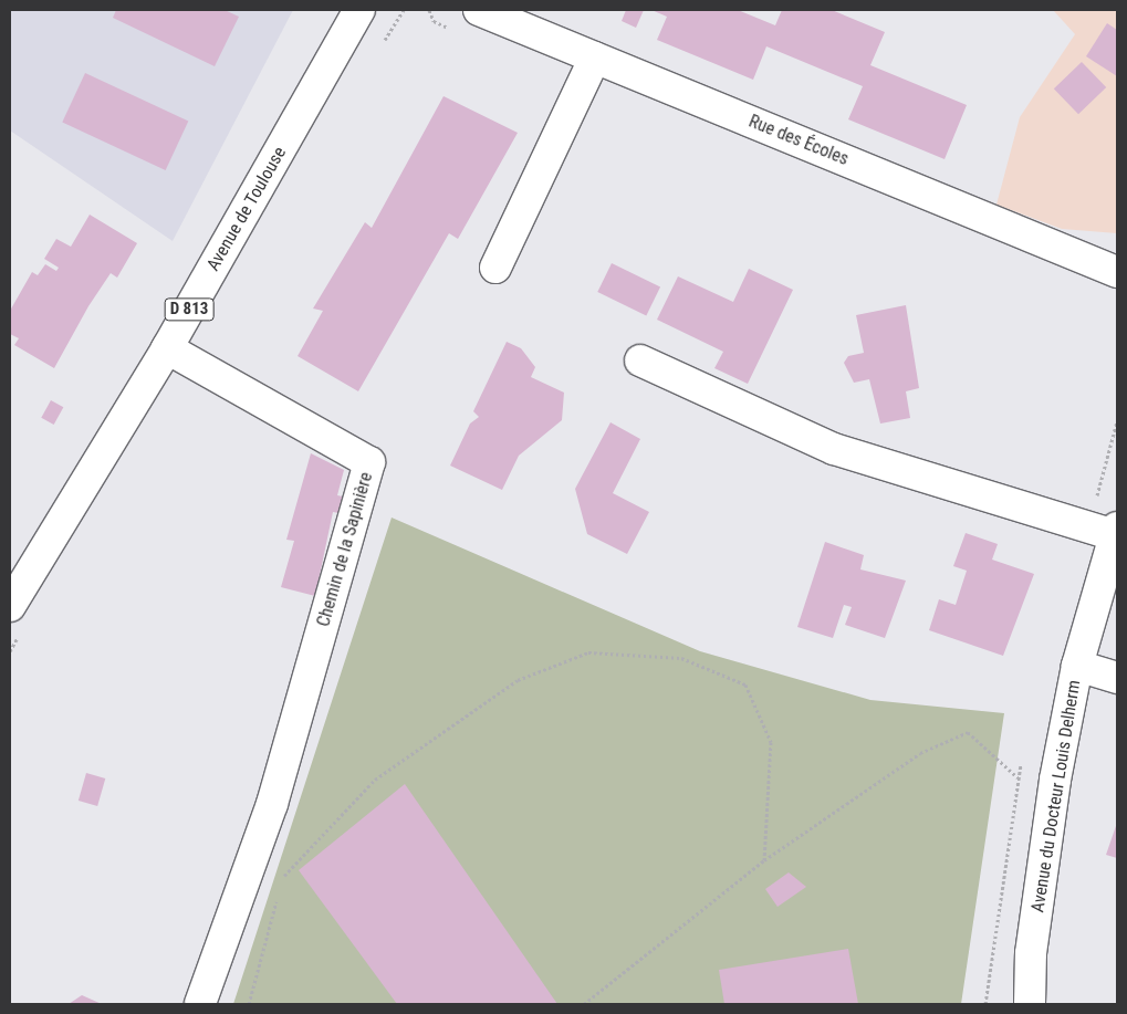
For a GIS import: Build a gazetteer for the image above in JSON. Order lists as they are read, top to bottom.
{
  "streets": {
    "street": [
      "Rue des Écoles",
      "Avenue de Toulouse",
      "D 813",
      "Chemin de la Sapinière",
      "Avenue du Docteur Louis Delherm"
    ]
  },
  "crossings": [
    ["Avenue de Toulouse", "Chemin de la Sapinière"]
  ]
}
